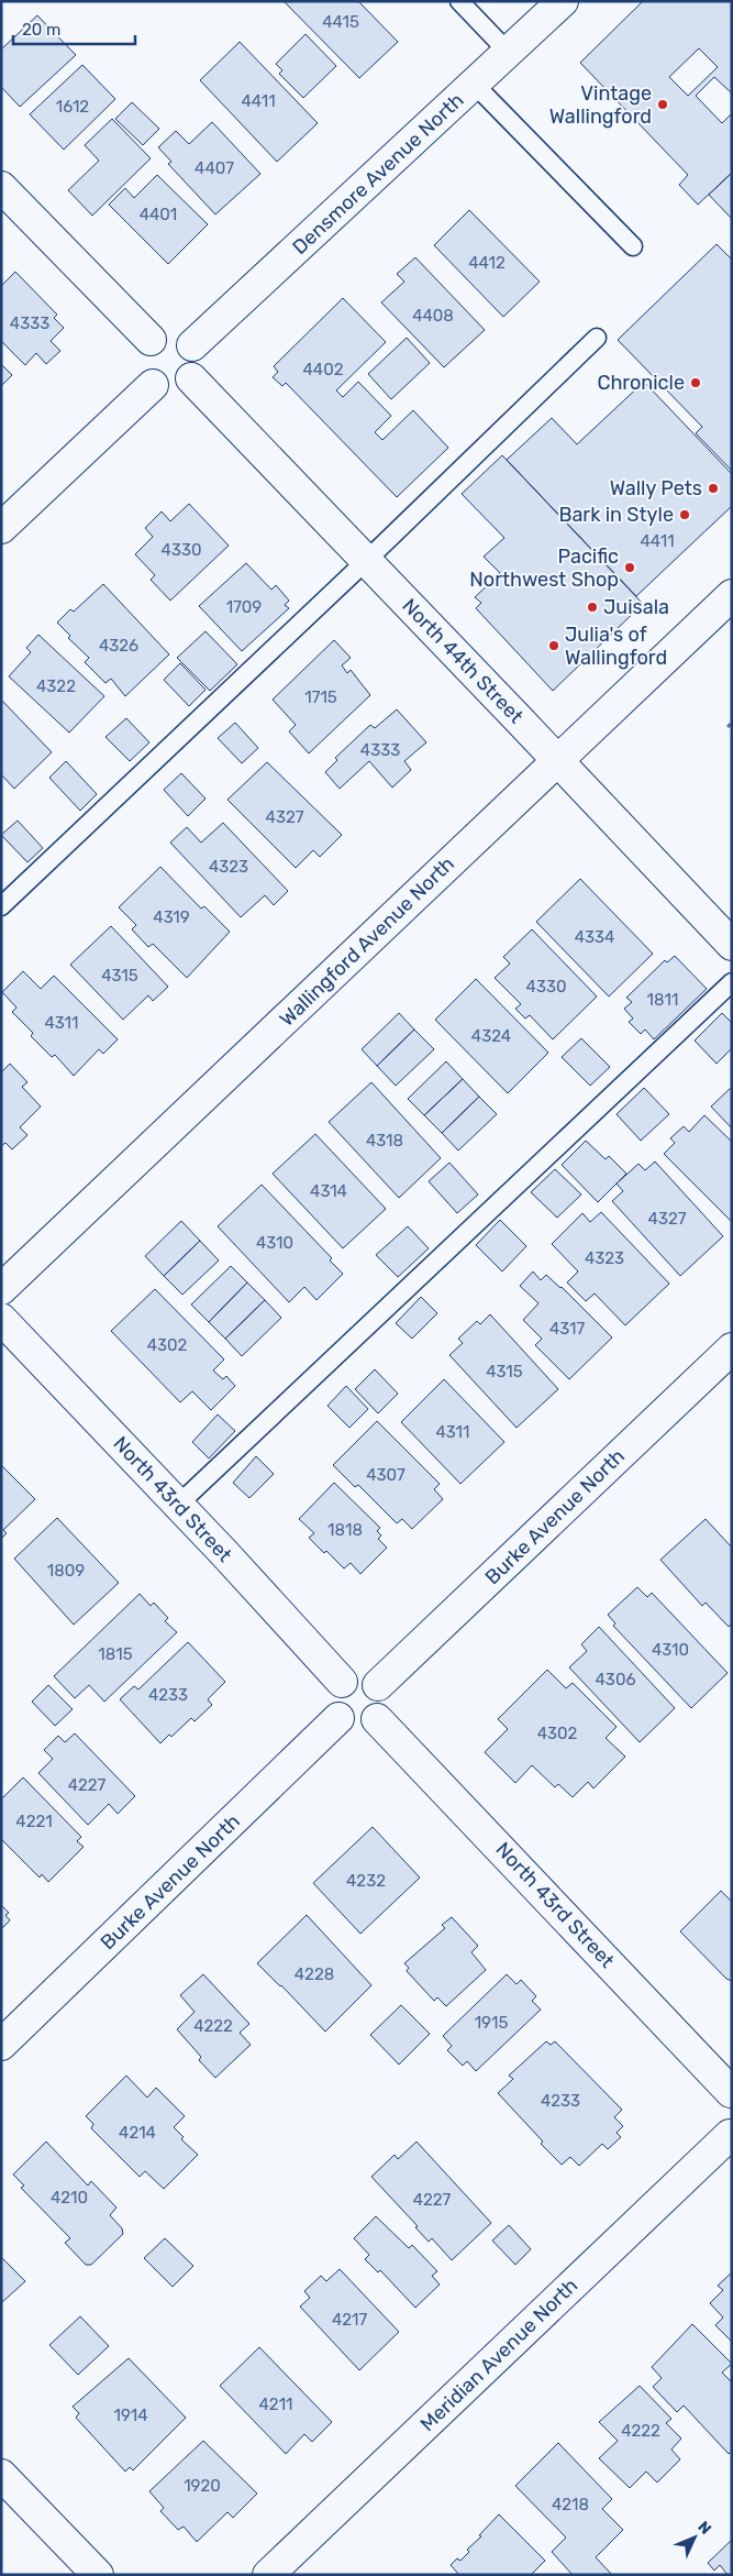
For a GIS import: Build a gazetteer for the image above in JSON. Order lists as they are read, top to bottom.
{
  "streets": {
    "street": [
      "Densmore Avenue North",
      "North 44th Street",
      "Wallingford Avenue North",
      "North 43rd Street",
      "Burke Avenue North",
      "Meridian Avenue North"
    ]
  },
  "crossings": [
    ["Densmore Avenue North", "North 44th Street"],
    ["North 44th Street", "Wallingford Avenue North"],
    ["North 43rd Street", "Burke Avenue North"]
  ],
  "places": [
    "Vintage Wallingford",
    "Chronicle",
    "Wally Pets",
    "Bark in Style",
    "Pacific Northwest Shop",
    "Juisala",
    "Julia's of Wallingford"
  ],
  "house_numbers": [
    "4415",
    "4411",
    "1612",
    "4407",
    "4401",
    "4412",
    "4408",
    "4333",
    "4402",
    "4411",
    "4330",
    "1709",
    "4326",
    "4322",
    "1715",
    "4333",
    "4327",
    "4323",
    "4319",
    "4334",
    "4315",
    "4330",
    "1811",
    "4311",
    "4324",
    "4318",
    "4314",
    "4327",
    "4310",
    "4323",
    "4317",
    "4302",
    "4315",
    "4311",
    "4307",
    "1818",
    "1809",
    "4310",
    "1815",
    "4306",
    "4233",
    "4302",
    "4227",
    "4221",
    "4232",
    "4228",
    "1915",
    "4222",
    "4233",
    "4214",
    "4210",
    "4227",
    "4217",
    "4211",
    "1914",
    "4222",
    "1920",
    "4218"
  ],
  "scale_bar": "20 m",
  "north": "top right"
}
